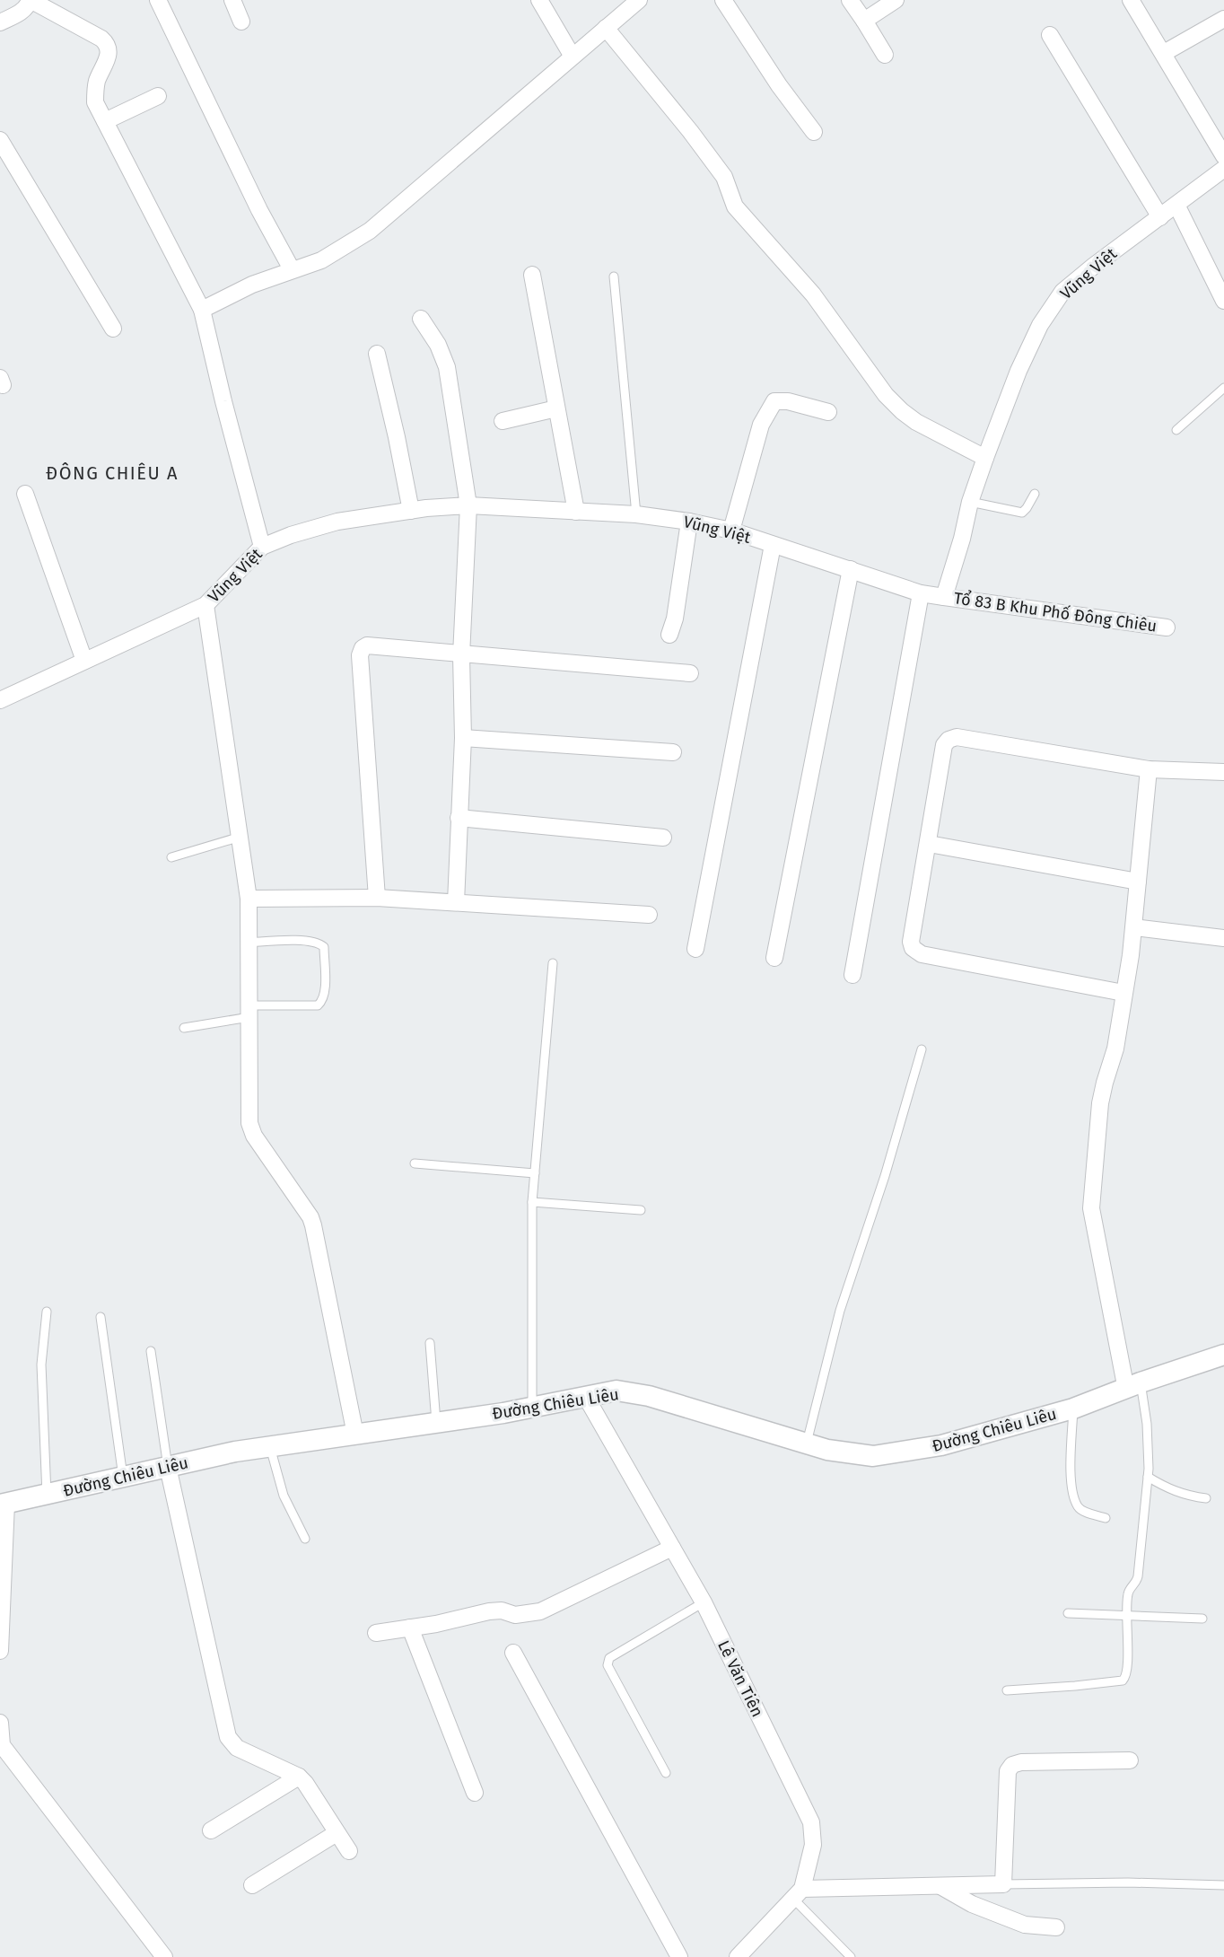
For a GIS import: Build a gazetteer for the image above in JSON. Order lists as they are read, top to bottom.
{
  "streets": {
    "street": [
      "Vũng Việt",
      "Tổ 83 B Khu Phố Đông Chiêu",
      "Đường Chiêu Liêu",
      "Lê Văn Tiên"
    ]
  },
  "crossings": [
    ["Vũng Việt", "Tổ 83 B Khu Phố Đông Chiêu"],
    ["Đường Chiêu Liêu", "Lê Văn Tiên"]
  ],
  "districts": ["ĐÔNG CHIÊU A"]
}
